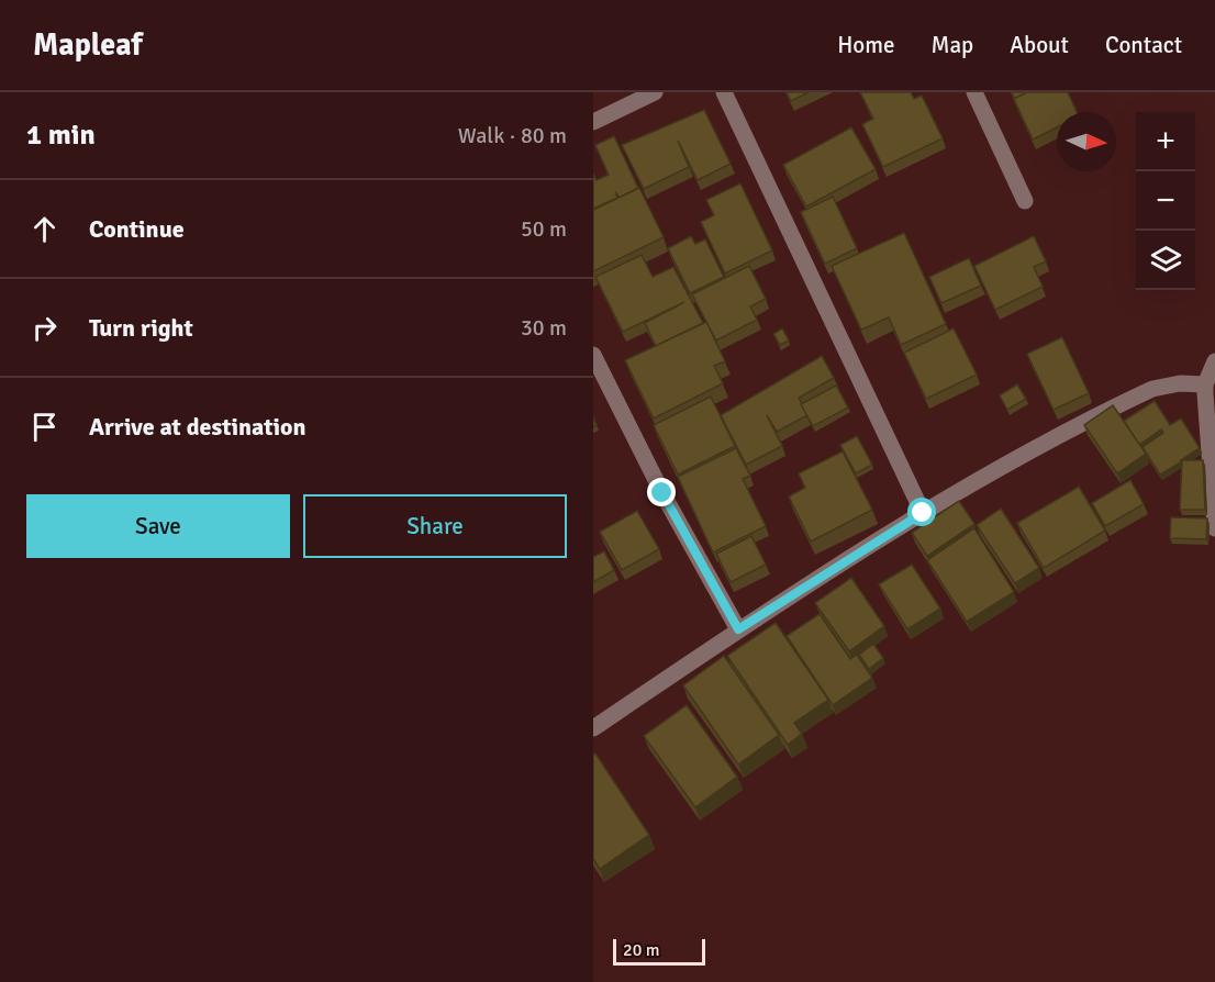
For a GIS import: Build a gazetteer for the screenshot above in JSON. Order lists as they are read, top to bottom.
{
  "scale_bar": "20 m",
  "north": "right",
  "page": {
    "header": "Mapleaf",
    "nav": [
      "Home",
      "Map",
      "About",
      "Contact"
    ],
    "heading": ["1 min", "Walk · 80 m"],
    "map_buttons": ["+", "−"],
    "list": [
      ["Continue", "50 m"],
      ["Turn right", "30 m"],
      "Arrive at destination"
    ],
    "buttons": ["Save", "Share"],
    "scale": "20 m"
  }
}
